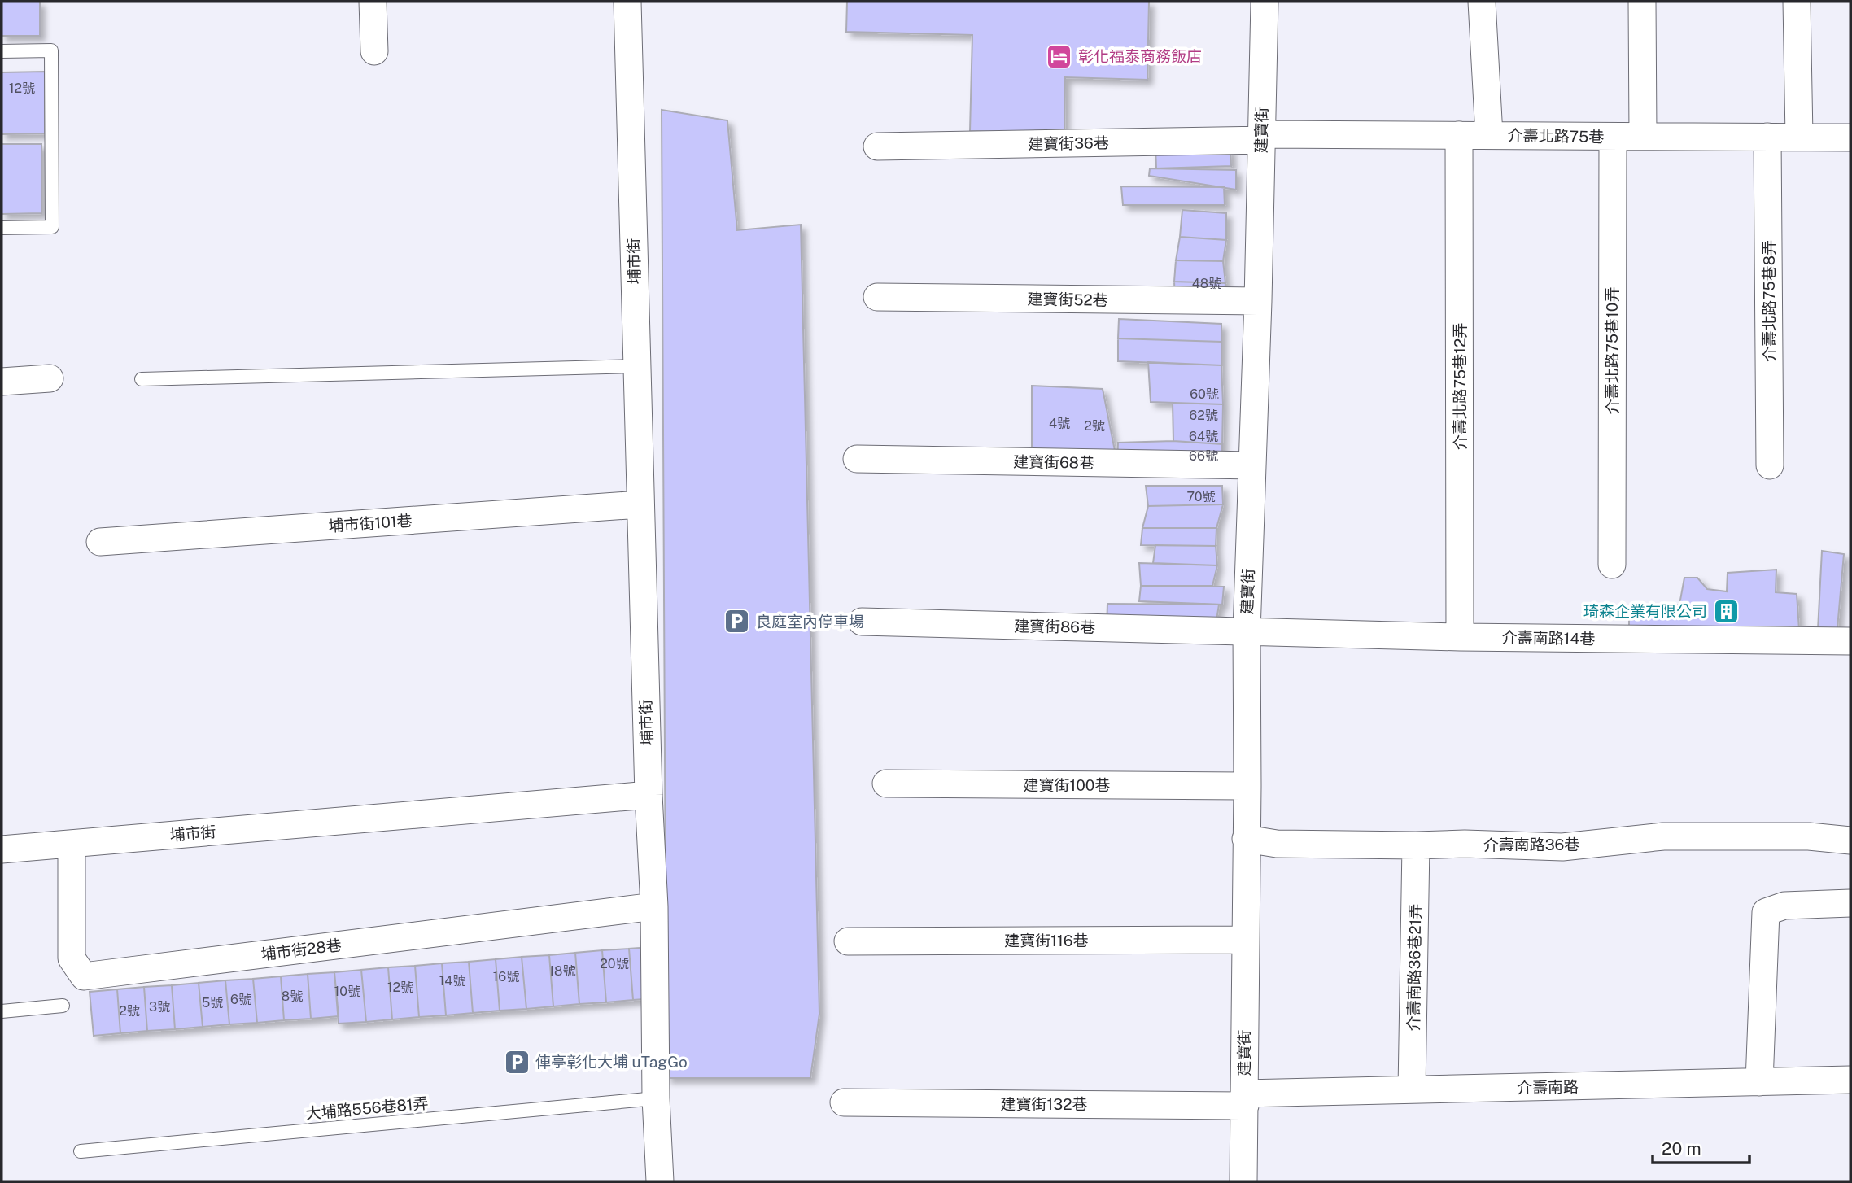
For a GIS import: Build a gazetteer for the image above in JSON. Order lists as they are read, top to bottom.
{
  "streets": {
    "street": [
      "建寶街",
      "介壽北路75巷",
      "建寶街36巷",
      "埔市街",
      "建寶街52巷",
      "介壽北路75巷8弄",
      "介壽北路75巷10弄",
      "介壽北路75巷12弄",
      "建寶街68巷",
      "埔市街101巷",
      "建寶街86巷",
      "介壽南路14巷",
      "建寶街100巷",
      "介壽南路36巷",
      "建寶街116巷",
      "埔市街28巷",
      "介壽南路36巷21弄",
      "介壽南路",
      "建寶街132巷"
    ],
    "lane": ["大埔路556巷81弄"]
  },
  "crossings": [
    ["建寶街", "介壽北路75巷"],
    ["建寶街", "建寶街36巷"],
    ["建寶街", "建寶街52巷"],
    ["建寶街", "建寶街68巷"],
    ["建寶街", "建寶街86巷"],
    ["建寶街", "介壽南路14巷"],
    ["建寶街", "建寶街100巷"],
    ["建寶街", "介壽南路36巷"],
    ["建寶街", "建寶街116巷"],
    ["建寶街", "介壽南路"],
    ["建寶街", "建寶街132巷"],
    ["介壽北路75巷", "建寶街36巷"],
    ["介壽北路75巷", "介壽北路75巷8弄"],
    ["介壽北路75巷", "介壽北路75巷10弄"],
    ["介壽北路75巷", "介壽北路75巷12弄"],
    ["埔市街", "埔市街101巷"],
    ["埔市街", "埔市街28巷"],
    ["介壽北路75巷12弄", "介壽南路14巷"],
    ["建寶街86巷", "介壽南路14巷"],
    ["介壽南路36巷", "介壽南路36巷21弄"],
    ["介壽南路36巷21弄", "介壽南路"],
    ["介壽南路", "建寶街132巷"]
  ],
  "places": {
    "hotel": ["彰化福泰商務飯店"],
    "building": ["琦森企業有限公司"],
    "parking": ["良庭室內停車場", "俥亭彰化大埔 uTagGo"]
  },
  "house_numbers": [
    "12號",
    "48號",
    "60號",
    "62號",
    "4號",
    "2號",
    "64號",
    "66號",
    "70號",
    "20號",
    "18號",
    "16號",
    "14號",
    "12號",
    "10號",
    "8號",
    "6號",
    "5號",
    "3號",
    "2號"
  ],
  "scale_bar": "20 m"
}
